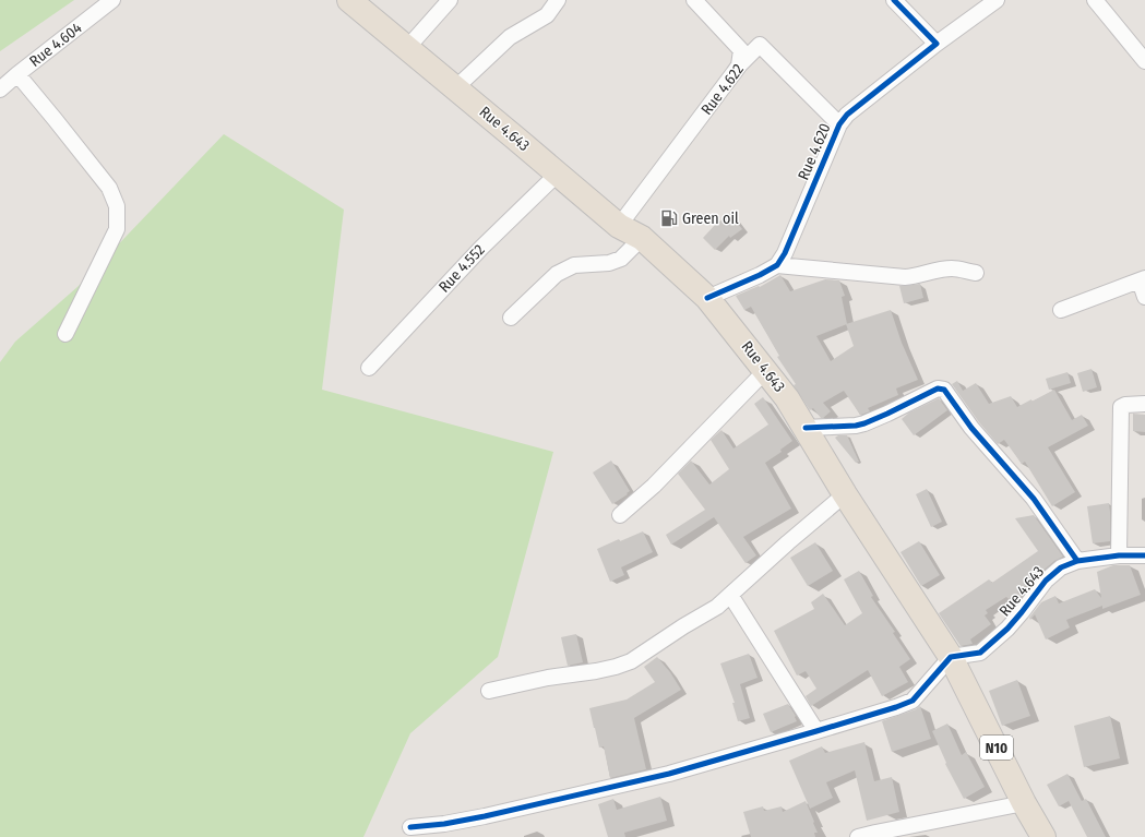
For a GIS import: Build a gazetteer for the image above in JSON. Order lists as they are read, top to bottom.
{
  "streets": {
    "highway": ["Rue 4.643", "N10"],
    "street": [
      "Rue 4.604",
      "Rue 4.622",
      "Rue 4.620",
      "Rue 4.552"
    ]
  },
  "crossings": [
    ["Rue 4.622", "Rue 4.643"],
    ["Rue 4.622", "Rue 4.620"],
    ["Rue 4.643", "Rue 4.552"],
    ["Rue 4.643", "N10"]
  ],
  "places": {
    "fuel station": ["Green oil"]
  }
}
